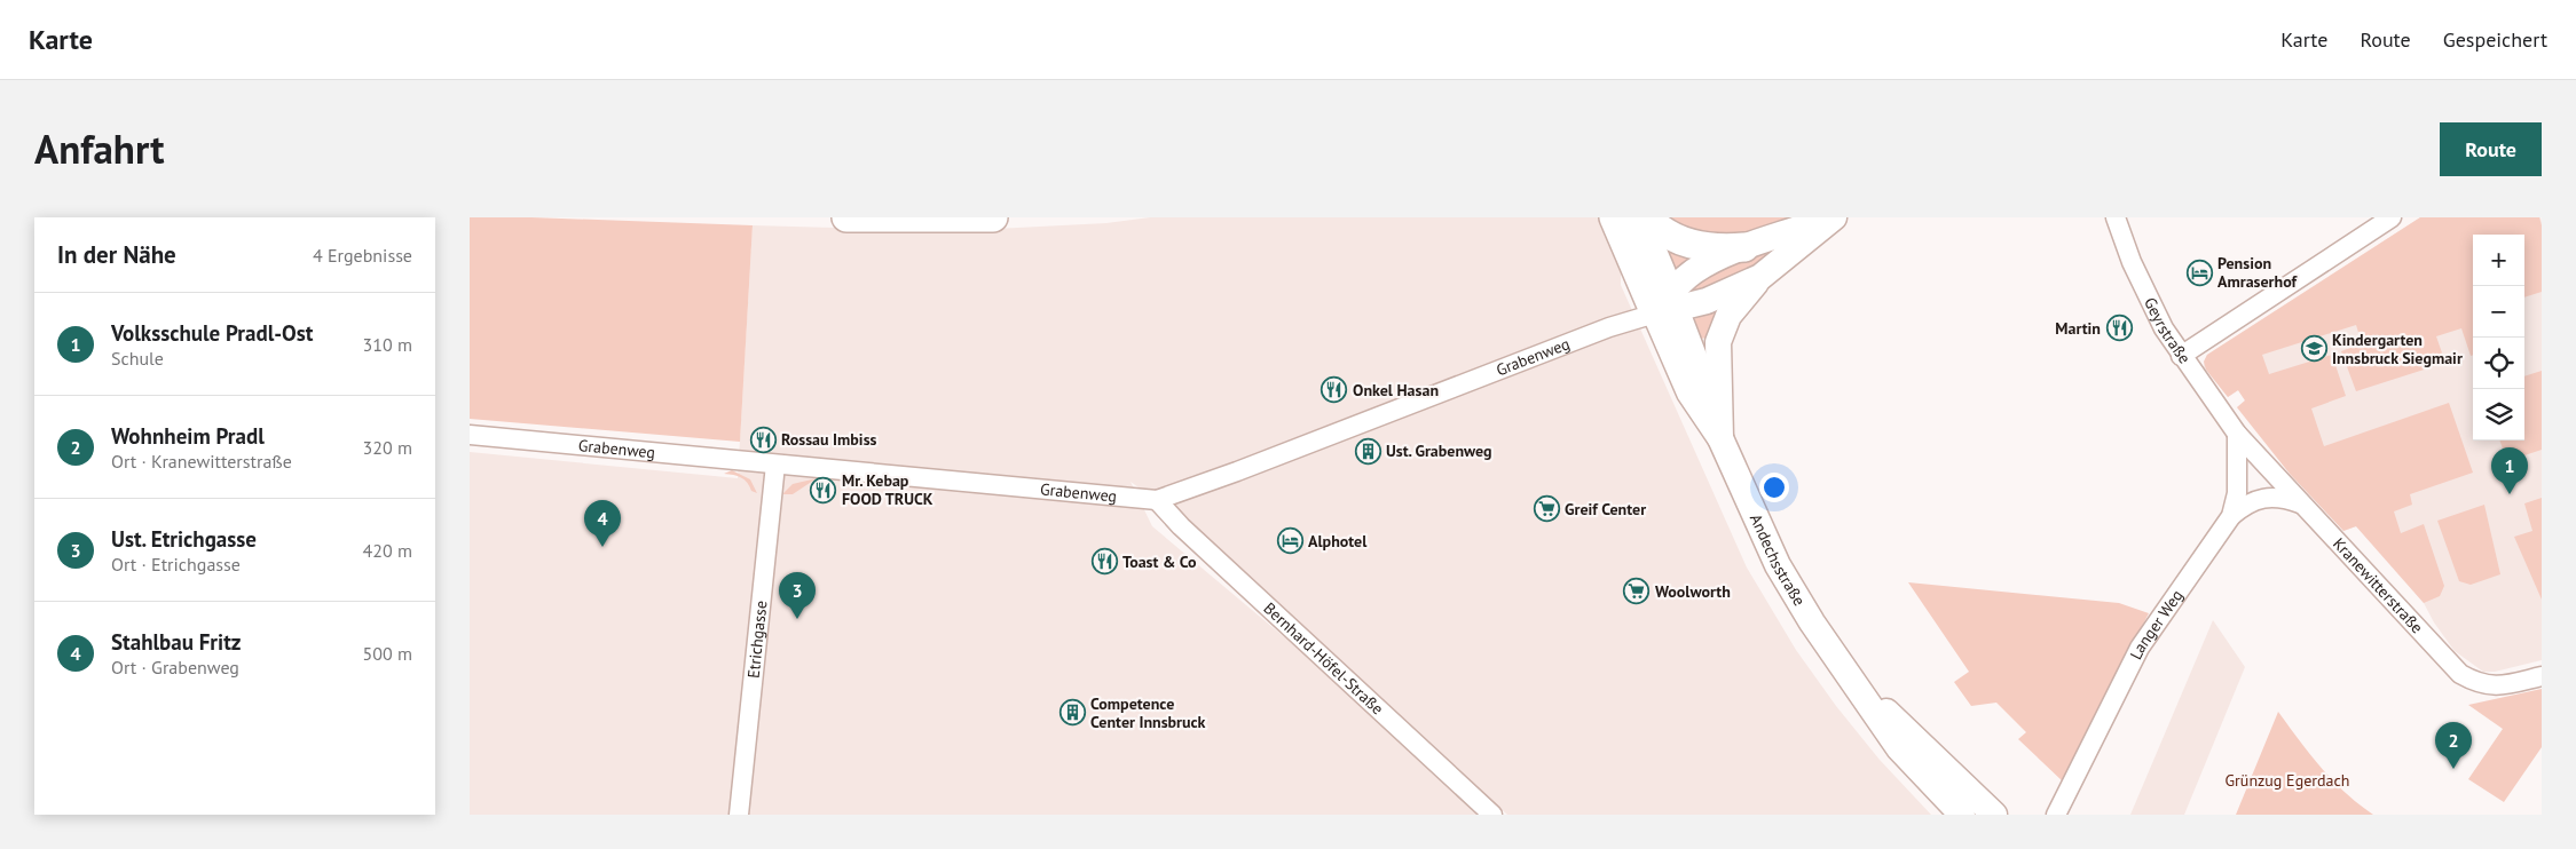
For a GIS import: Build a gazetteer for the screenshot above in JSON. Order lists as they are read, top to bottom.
{
  "streets": {
    "main road": ["Andechsstraße"],
    "street": [
      "Geyrstraße",
      "Grabenweg",
      "Kranewitterstraße",
      "Langer Weg",
      "Etrichgasse",
      "Bernhard-Höfel-Straße"
    ]
  },
  "crossings": [
    ["Geyrstraße", "Kranewitterstraße"],
    ["Geyrstraße", "Langer Weg"],
    ["Grabenweg", "Andechsstraße"],
    ["Grabenweg", "Etrichgasse"],
    ["Grabenweg", "Bernhard-Höfel-Straße"],
    ["Kranewitterstraße", "Langer Weg"]
  ],
  "parks": ["Grünzug Egerdach"],
  "places": {
    "hotel": ["Pension Amraserhof", "Alphotel"],
    "restaurant": [
      "Martin",
      "Onkel Hasan",
      "Rossau Imbiss",
      "Mr. Kebap FOOD TRUCK",
      "Toast & Co"
    ],
    "school or university": ["Kindergarten Innsbruck Siegmair"],
    "building": ["Ust. Grabenweg", "Competence Center Innsbruck"],
    "supermarket": ["Greif Center", "Woolworth"]
  },
  "page": {
    "header": "Karte",
    "nav": ["Karte", "Route", "Gespeichert"],
    "title": "Anfahrt",
    "buttons": "Route",
    "heading": ["In der Nähe", "4 Ergebnisse"],
    "map_buttons": ["+", "−"],
    "list": [
      {
        "mark": "1",
        "name": "Volksschule Pradl-Ost",
        "note": "Schule",
        "value": "310 m"
      },
      {
        "mark": "2",
        "name": "Wohnheim Pradl",
        "note": "Ort · Kranewitterstraße",
        "value": "320 m"
      },
      {
        "mark": "3",
        "name": "Ust. Etrichgasse",
        "note": "Ort · Etrichgasse",
        "value": "420 m"
      },
      {
        "mark": "4",
        "name": "Stahlbau Fritz",
        "note": "Ort · Grabenweg",
        "value": "500 m"
      }
    ],
    "pins": [
      "1",
      "4",
      "3",
      "2"
    ]
  }
}
